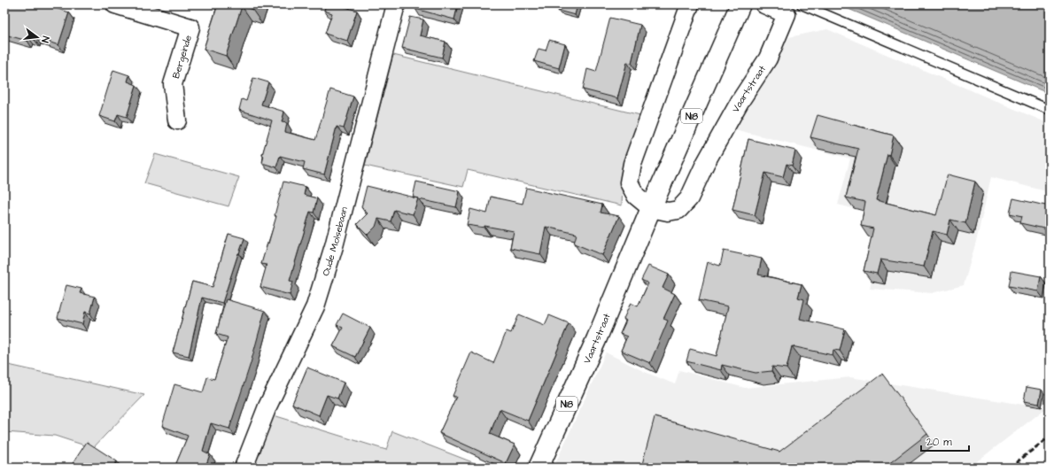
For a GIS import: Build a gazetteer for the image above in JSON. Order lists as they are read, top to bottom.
{
  "streets": {
    "main road": ["Vaartstraat", "N18"],
    "street": ["Bergeinde", "Oude Molsebaan"]
  },
  "scale_bar": "20 m",
  "north": "right"
}
